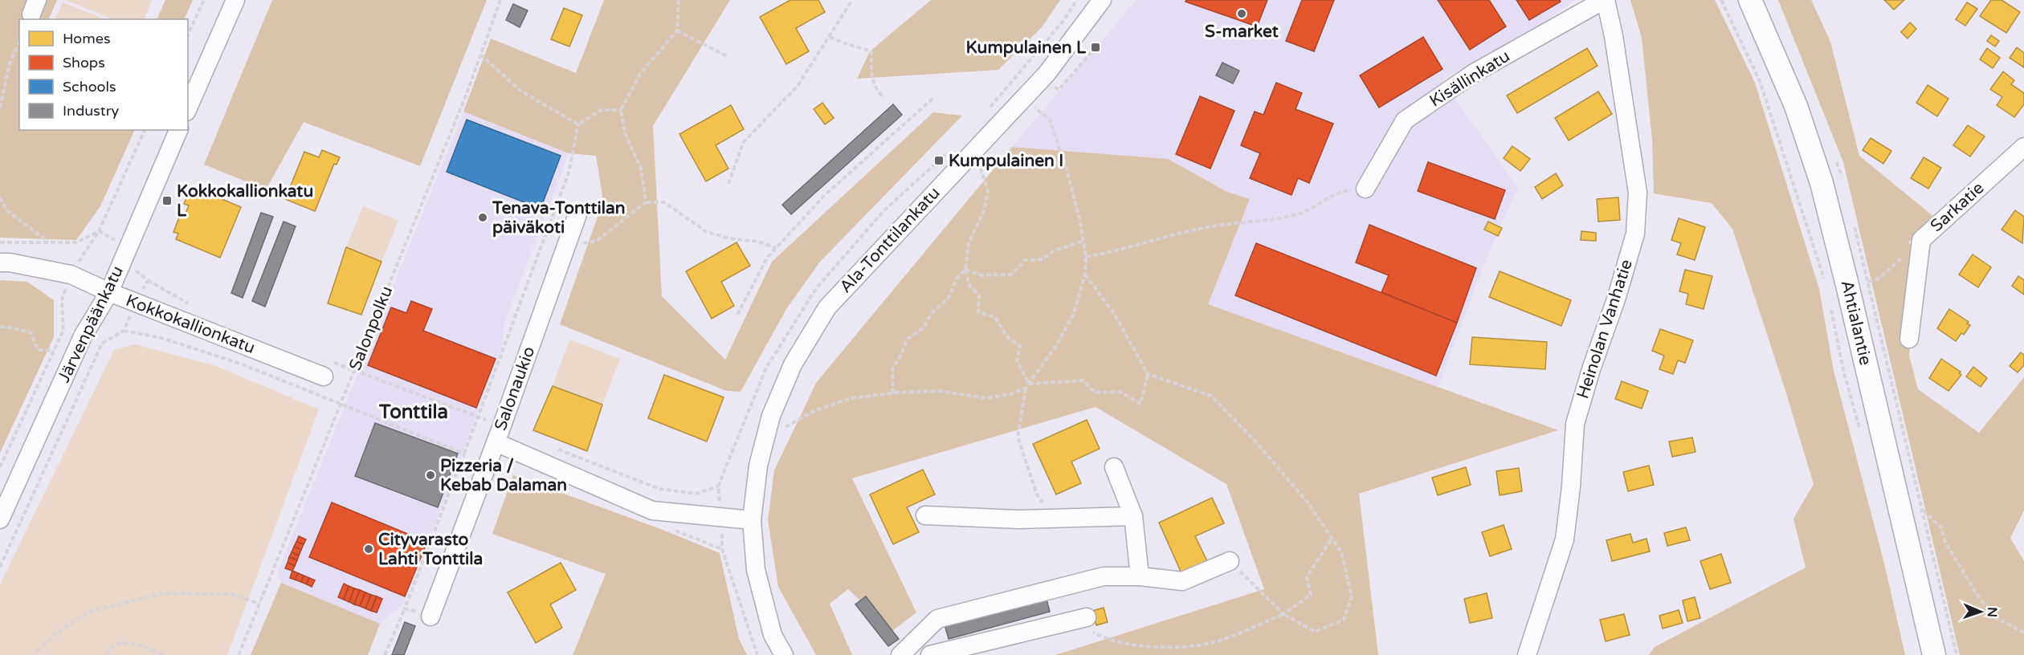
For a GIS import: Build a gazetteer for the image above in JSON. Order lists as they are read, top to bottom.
{
  "streets": {
    "main road": ["Ahtialantie"],
    "street": [
      "Kisällinkatu",
      "Sarkatie",
      "Ala-Tonttilankatu",
      "Järvenpäänkatu",
      "Kokkokallionkatu",
      "Heinolan Vanhatie",
      "Salonaukio"
    ],
    "path": ["Salonpolku"]
  },
  "crossings": [
    ["Kisällinkatu", "Heinolan Vanhatie"],
    ["Järvenpäänkatu", "Kokkokallionkatu"]
  ],
  "districts": ["Tonttila"],
  "places": {
    "other": [
      "S-market",
      "Tenava-Tonttilan päiväkoti",
      "Pizzeria / Kebab Dalaman",
      "Cityvarasto Lahti Tonttila"
    ],
    "transit": ["Kumpulainen L", "Kumpulainen I", "Kokkokallionkatu L"]
  },
  "legend": [
    "Homes",
    "Shops",
    "Schools",
    "Industry"
  ],
  "north": "right"
}
